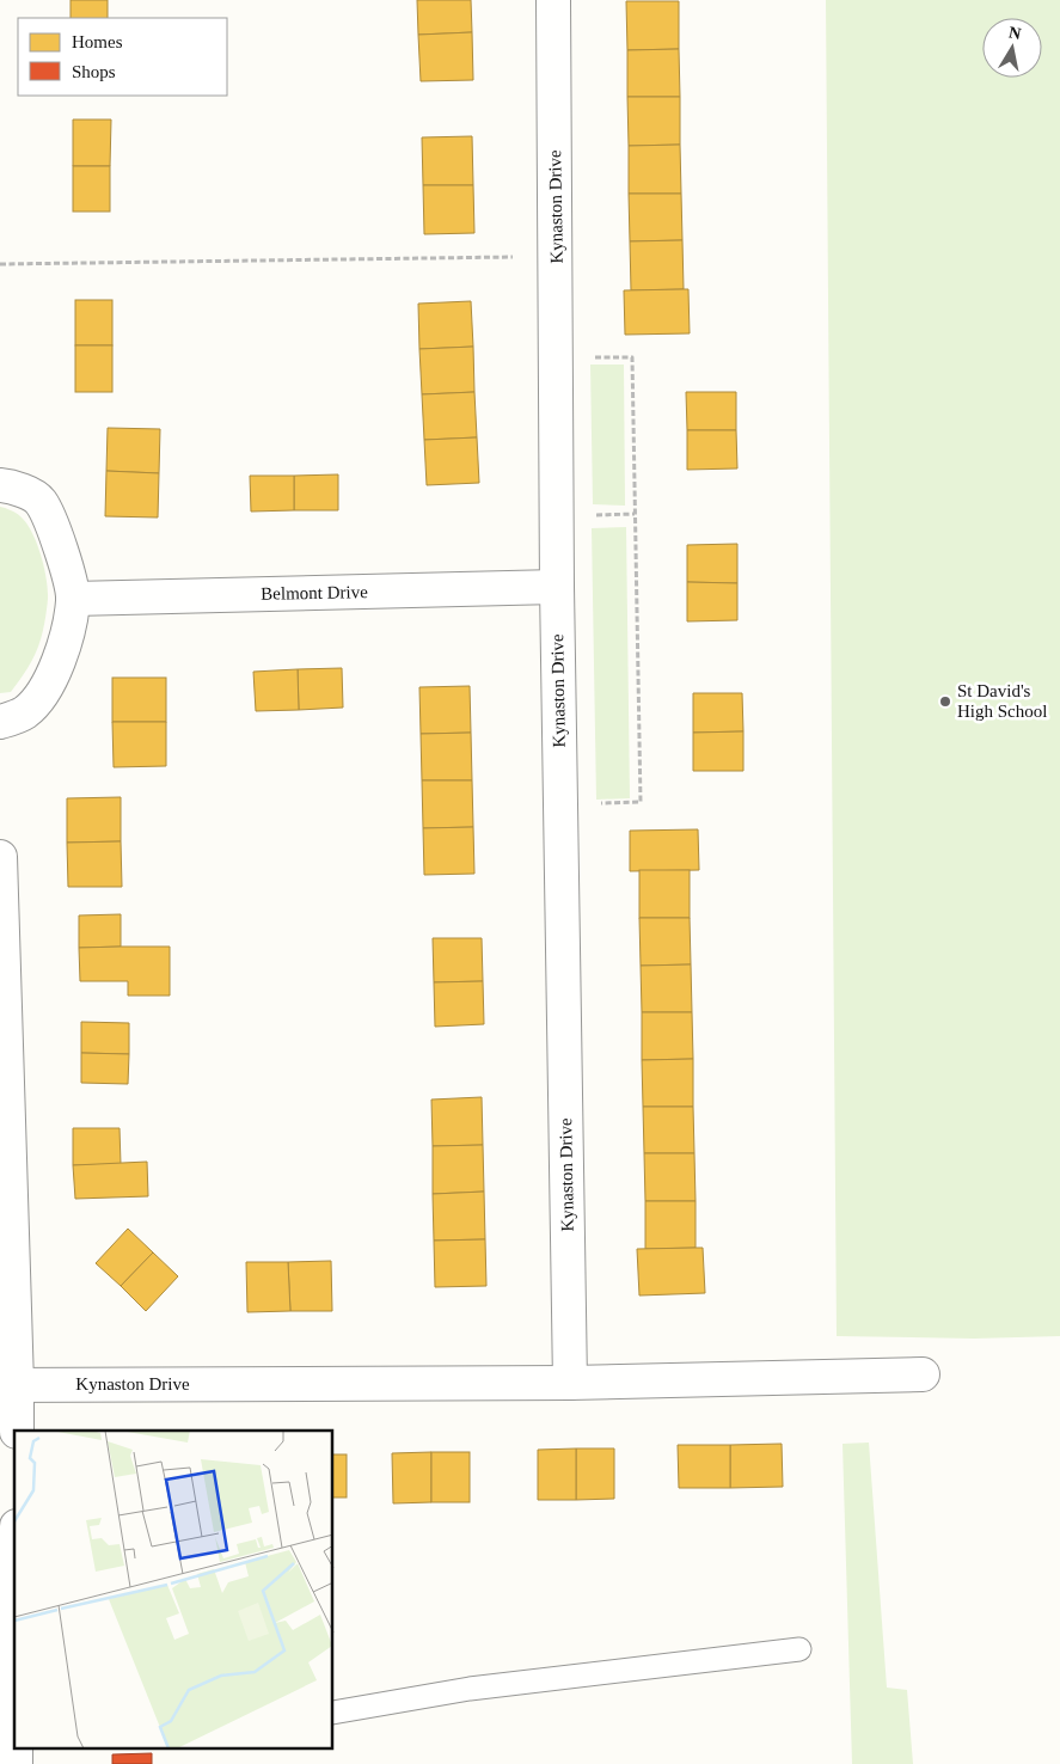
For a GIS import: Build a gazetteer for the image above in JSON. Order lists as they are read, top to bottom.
{
  "streets": {
    "street": ["Kynaston Drive", "Belmont Drive"]
  },
  "crossings": [
    ["Kynaston Drive", "Belmont Drive"]
  ],
  "places": ["St David's High School"],
  "legend": ["Homes", "Shops"],
  "north": "top"
}
